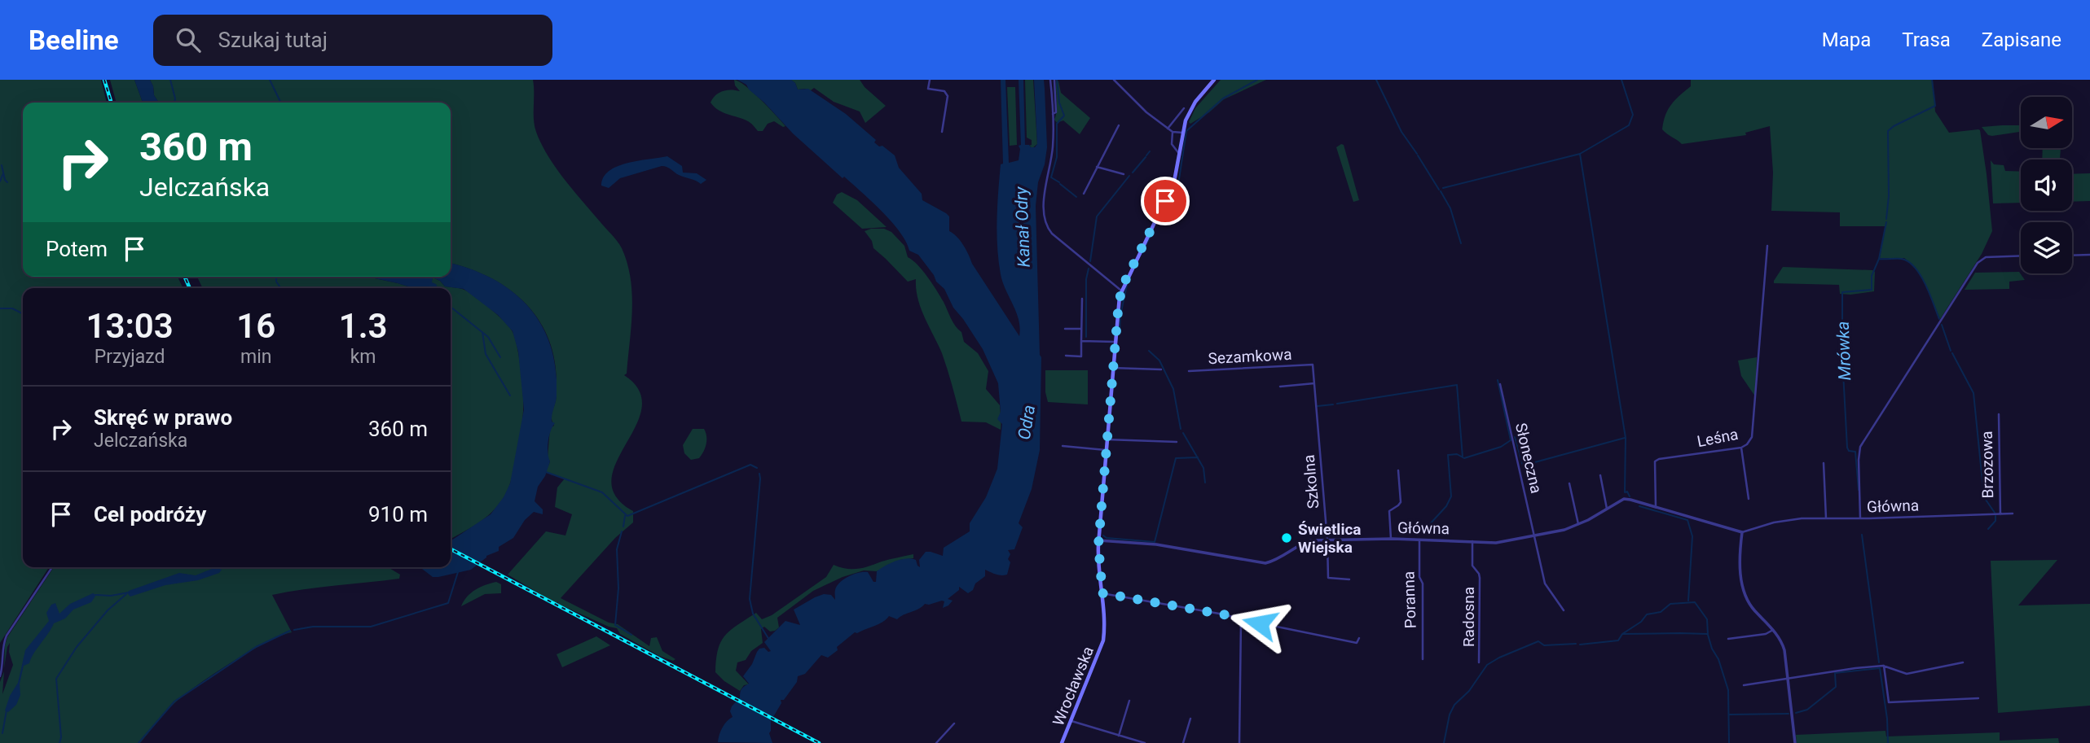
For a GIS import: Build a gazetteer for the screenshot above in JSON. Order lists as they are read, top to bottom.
{
  "streets": {
    "main road": ["Wrocławska"],
    "street": [
      "Sezamkowa",
      "Leśna",
      "Słoneczna",
      "Brzozowa",
      "Szkolna",
      "Główna",
      "Poranna",
      "Radosna"
    ]
  },
  "crossings": [
    ["Sezamkowa", "Szkolna"],
    ["Leśna", "Główna"],
    ["Słoneczna", "Główna"],
    ["Brzozowa", "Główna"],
    ["Szkolna", "Główna"],
    ["Główna", "Poranna"],
    ["Główna", "Radosna"],
    ["Główna", "Wrocławska"]
  ],
  "water": ["Kanał Odry", "Mrówka", "Odra"],
  "places": ["Świetlica Wiejska"],
  "north": "right",
  "page": {
    "header": "Beeline",
    "search": "Szukaj tutaj",
    "nav": ["Mapa", "Trasa", "Zapisane"],
    "turn": ["360 m", "Jelczańska"],
    "then": "Potem",
    "eta": [
      "13:03",
      "Przyjazd",
      "16",
      "min",
      "1.3",
      "km"
    ],
    "list": [
      {
        "name": "Skręć w prawo",
        "note": "Jelczańska",
        "value": "360 m"
      },
      {
        "name": "Cel podróży",
        "value": "910 m"
      }
    ]
  }
}
